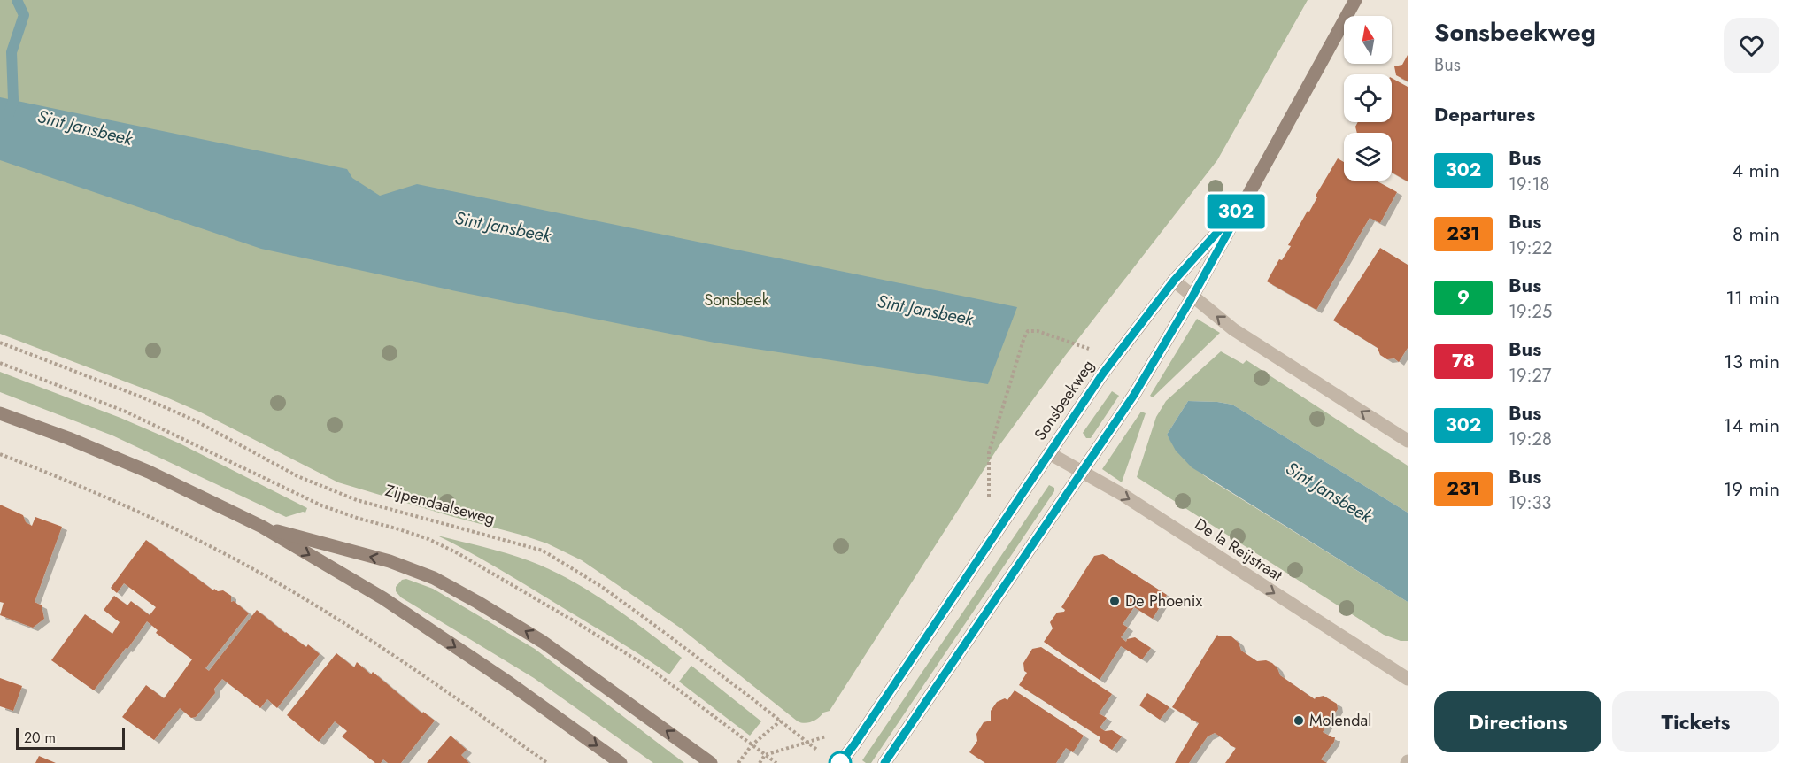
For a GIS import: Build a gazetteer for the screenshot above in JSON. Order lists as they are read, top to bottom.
{
  "streets": {
    "main road": ["Sonsbeekweg"],
    "street": ["De la Reijstraat"],
    "path": ["Zijpendaalseweg"]
  },
  "crossings": [
    ["Sonsbeekweg", "De la Reijstraat"]
  ],
  "one_way": ["De la Reijstraat"],
  "water": ["Sint Jansbeek"],
  "parks": ["Sonsbeek"],
  "places": ["De Phoenix", "Molendal"],
  "lines": ["bus line 302"],
  "scale_bar": "20 m",
  "north": "top",
  "page": {
    "on_map": "302",
    "heading": [
      ["Sonsbeekweg", "Bus"],
      "Departures"
    ],
    "list": [
      {
        "mark": "302",
        "name": "Bus",
        "note": "19:18",
        "value": "4 min"
      },
      {
        "mark": "231",
        "name": "Bus",
        "note": "19:22",
        "value": "8 min"
      },
      {
        "mark": "9",
        "name": "Bus",
        "note": "19:25",
        "value": "11 min"
      },
      {
        "mark": "78",
        "name": "Bus",
        "note": "19:27",
        "value": "13 min"
      },
      {
        "mark": "302",
        "name": "Bus",
        "note": "19:28",
        "value": "14 min"
      },
      {
        "mark": "231",
        "name": "Bus",
        "note": "19:33",
        "value": "19 min"
      }
    ],
    "buttons": ["Directions", "Tickets"],
    "scale": "20 m"
  }
}
